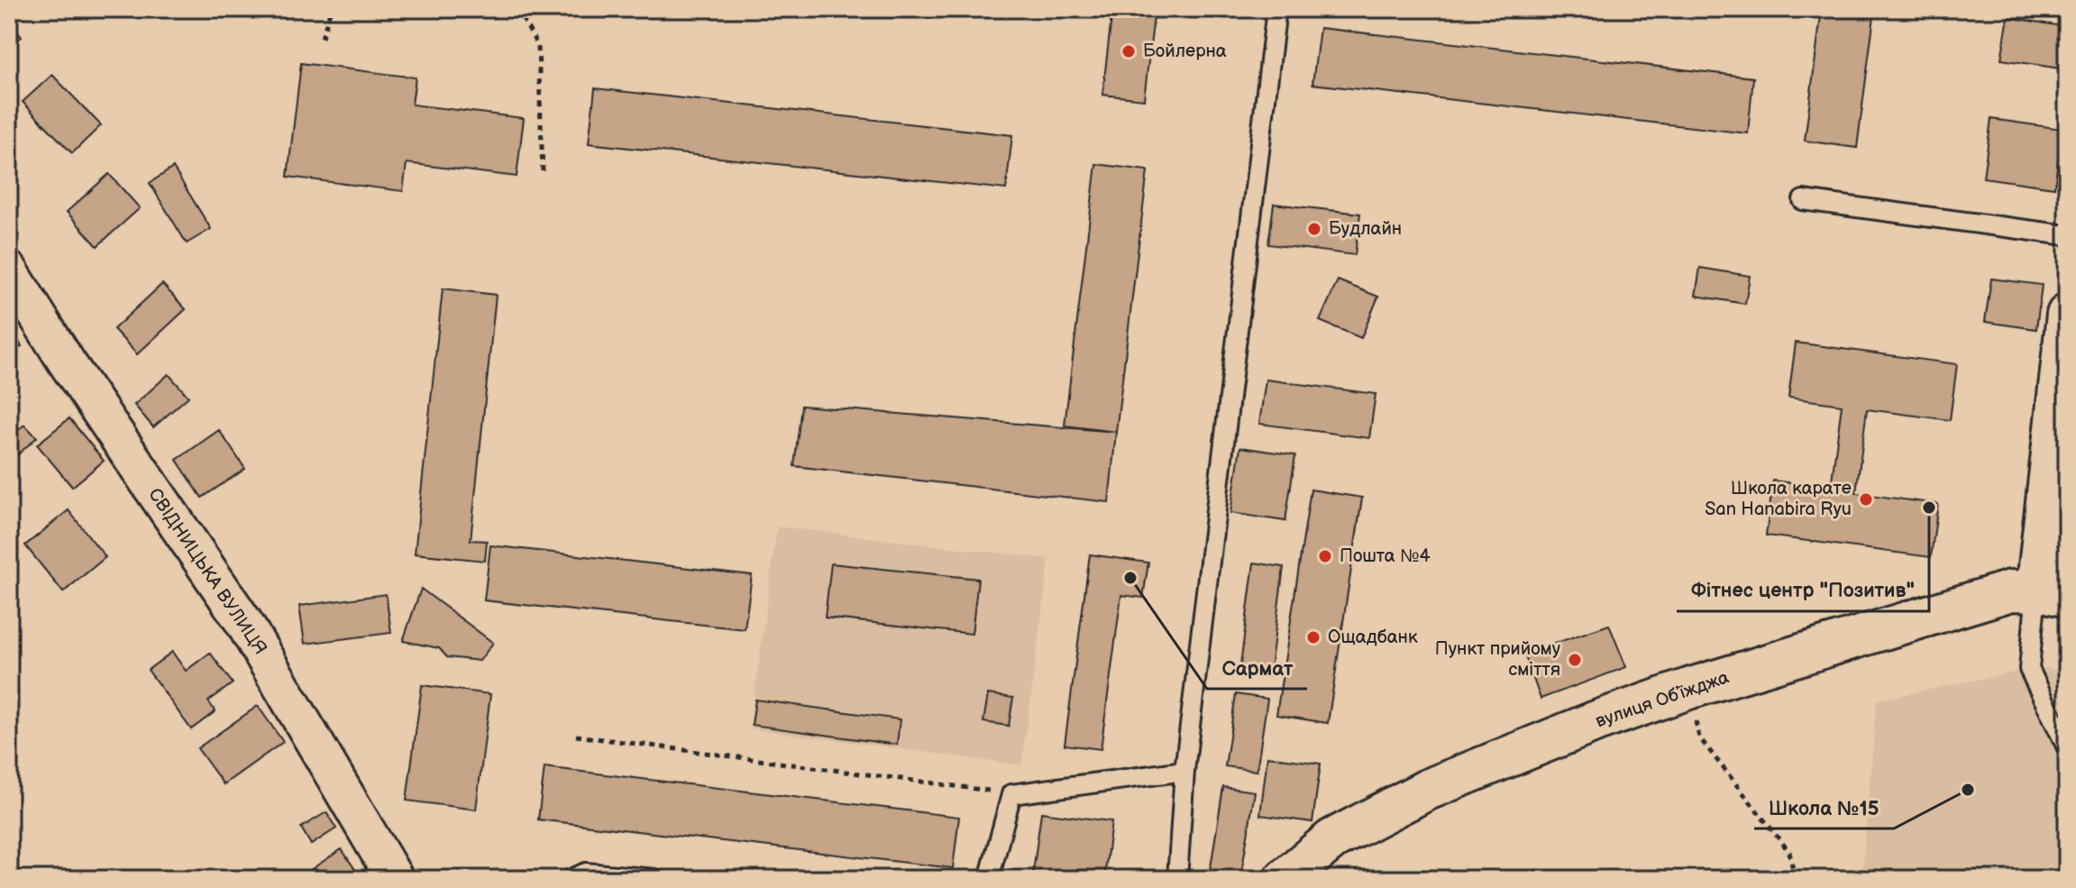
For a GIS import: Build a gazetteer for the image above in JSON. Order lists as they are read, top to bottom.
{
  "streets": {
    "street": ["СВІДНИЦЬКА ВУЛИЦЯ", "вулиця Обʼїжджа"]
  },
  "places": [
    "Бойлерна",
    "Будлайн",
    "Школа карате San Hanabira Ryu",
    "Фітнес центр \"Позитив\"",
    "Пошта №4",
    "Сармат",
    "Ощадбанк",
    "Пункт прийому сміття",
    "Школа №15"
  ]
}
